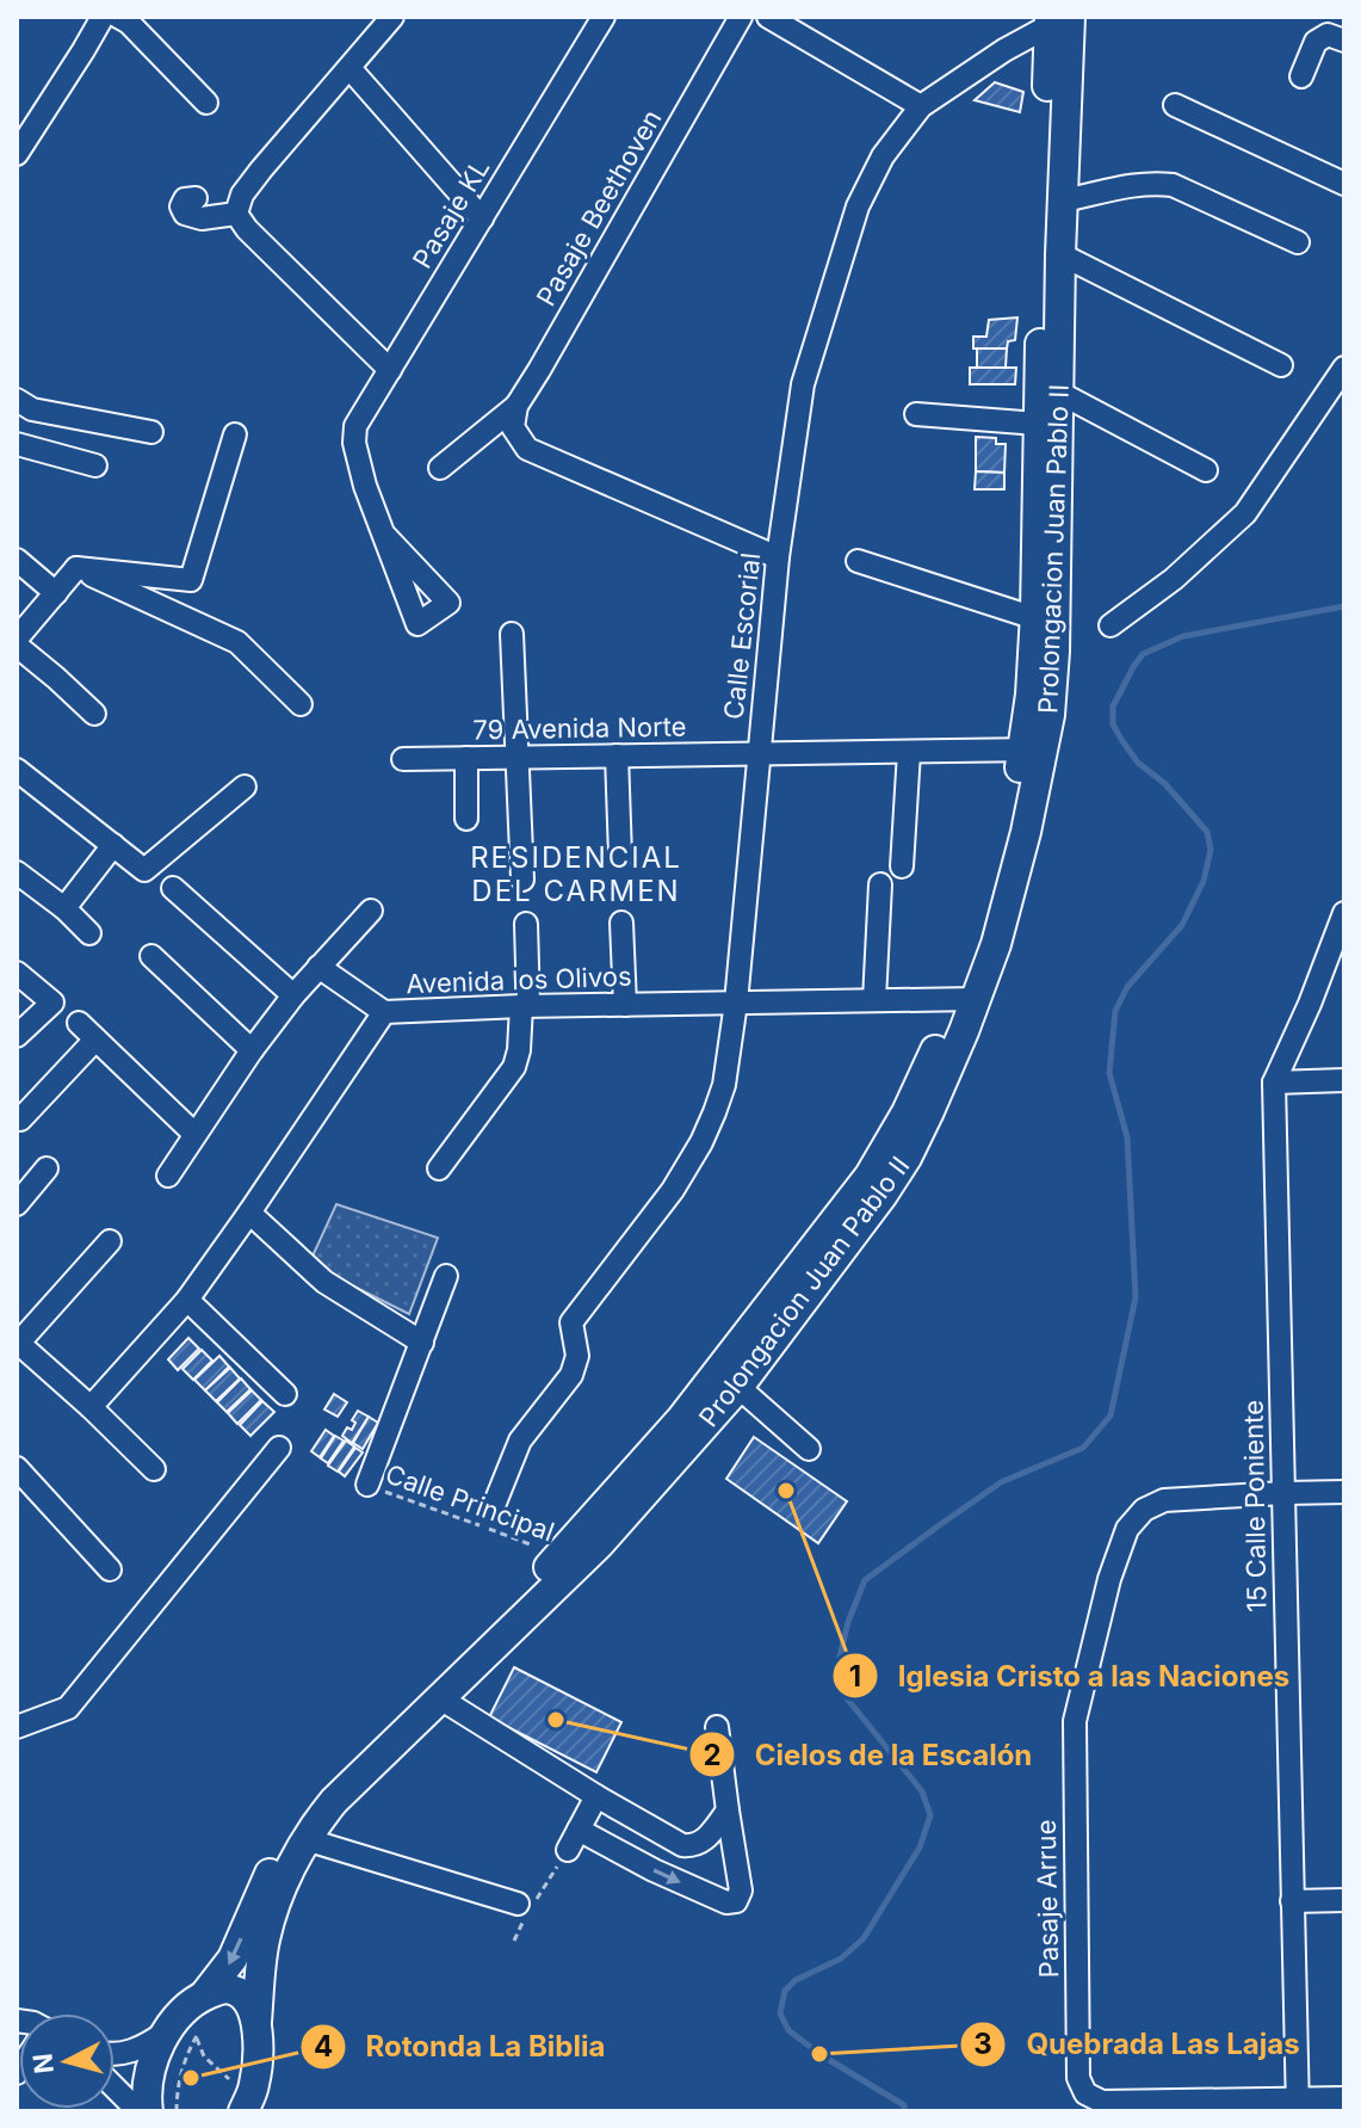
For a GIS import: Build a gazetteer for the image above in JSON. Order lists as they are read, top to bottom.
{
  "streets": {
    "main road": ["Prolongacion Juan Pablo II"],
    "street": [
      "Pasaje Beethoven",
      "Pasaje KL",
      "Calle Escorial",
      "79 Avenida Norte",
      "Avenida los Olivos",
      "15 Calle Poniente",
      "Pasaje Arrue"
    ],
    "path": ["Calle Principal"]
  },
  "crossings": [
    ["Prolongacion Juan Pablo II", "Calle Escorial"],
    ["Prolongacion Juan Pablo II", "79 Avenida Norte"],
    ["Prolongacion Juan Pablo II", "Avenida los Olivos"],
    ["Prolongacion Juan Pablo II", "Calle Principal"],
    ["Calle Escorial", "79 Avenida Norte"],
    ["Calle Escorial", "Avenida los Olivos"],
    ["15 Calle Poniente", "Pasaje Arrue"]
  ],
  "districts": ["RESIDENCIAL DEL CARMEN"],
  "places": [
    "Iglesia Cristo a las Naciones",
    "Cielos de la Escalón",
    "Quebrada Las Lajas",
    "Rotonda La Biblia"
  ],
  "north": "left"
}
